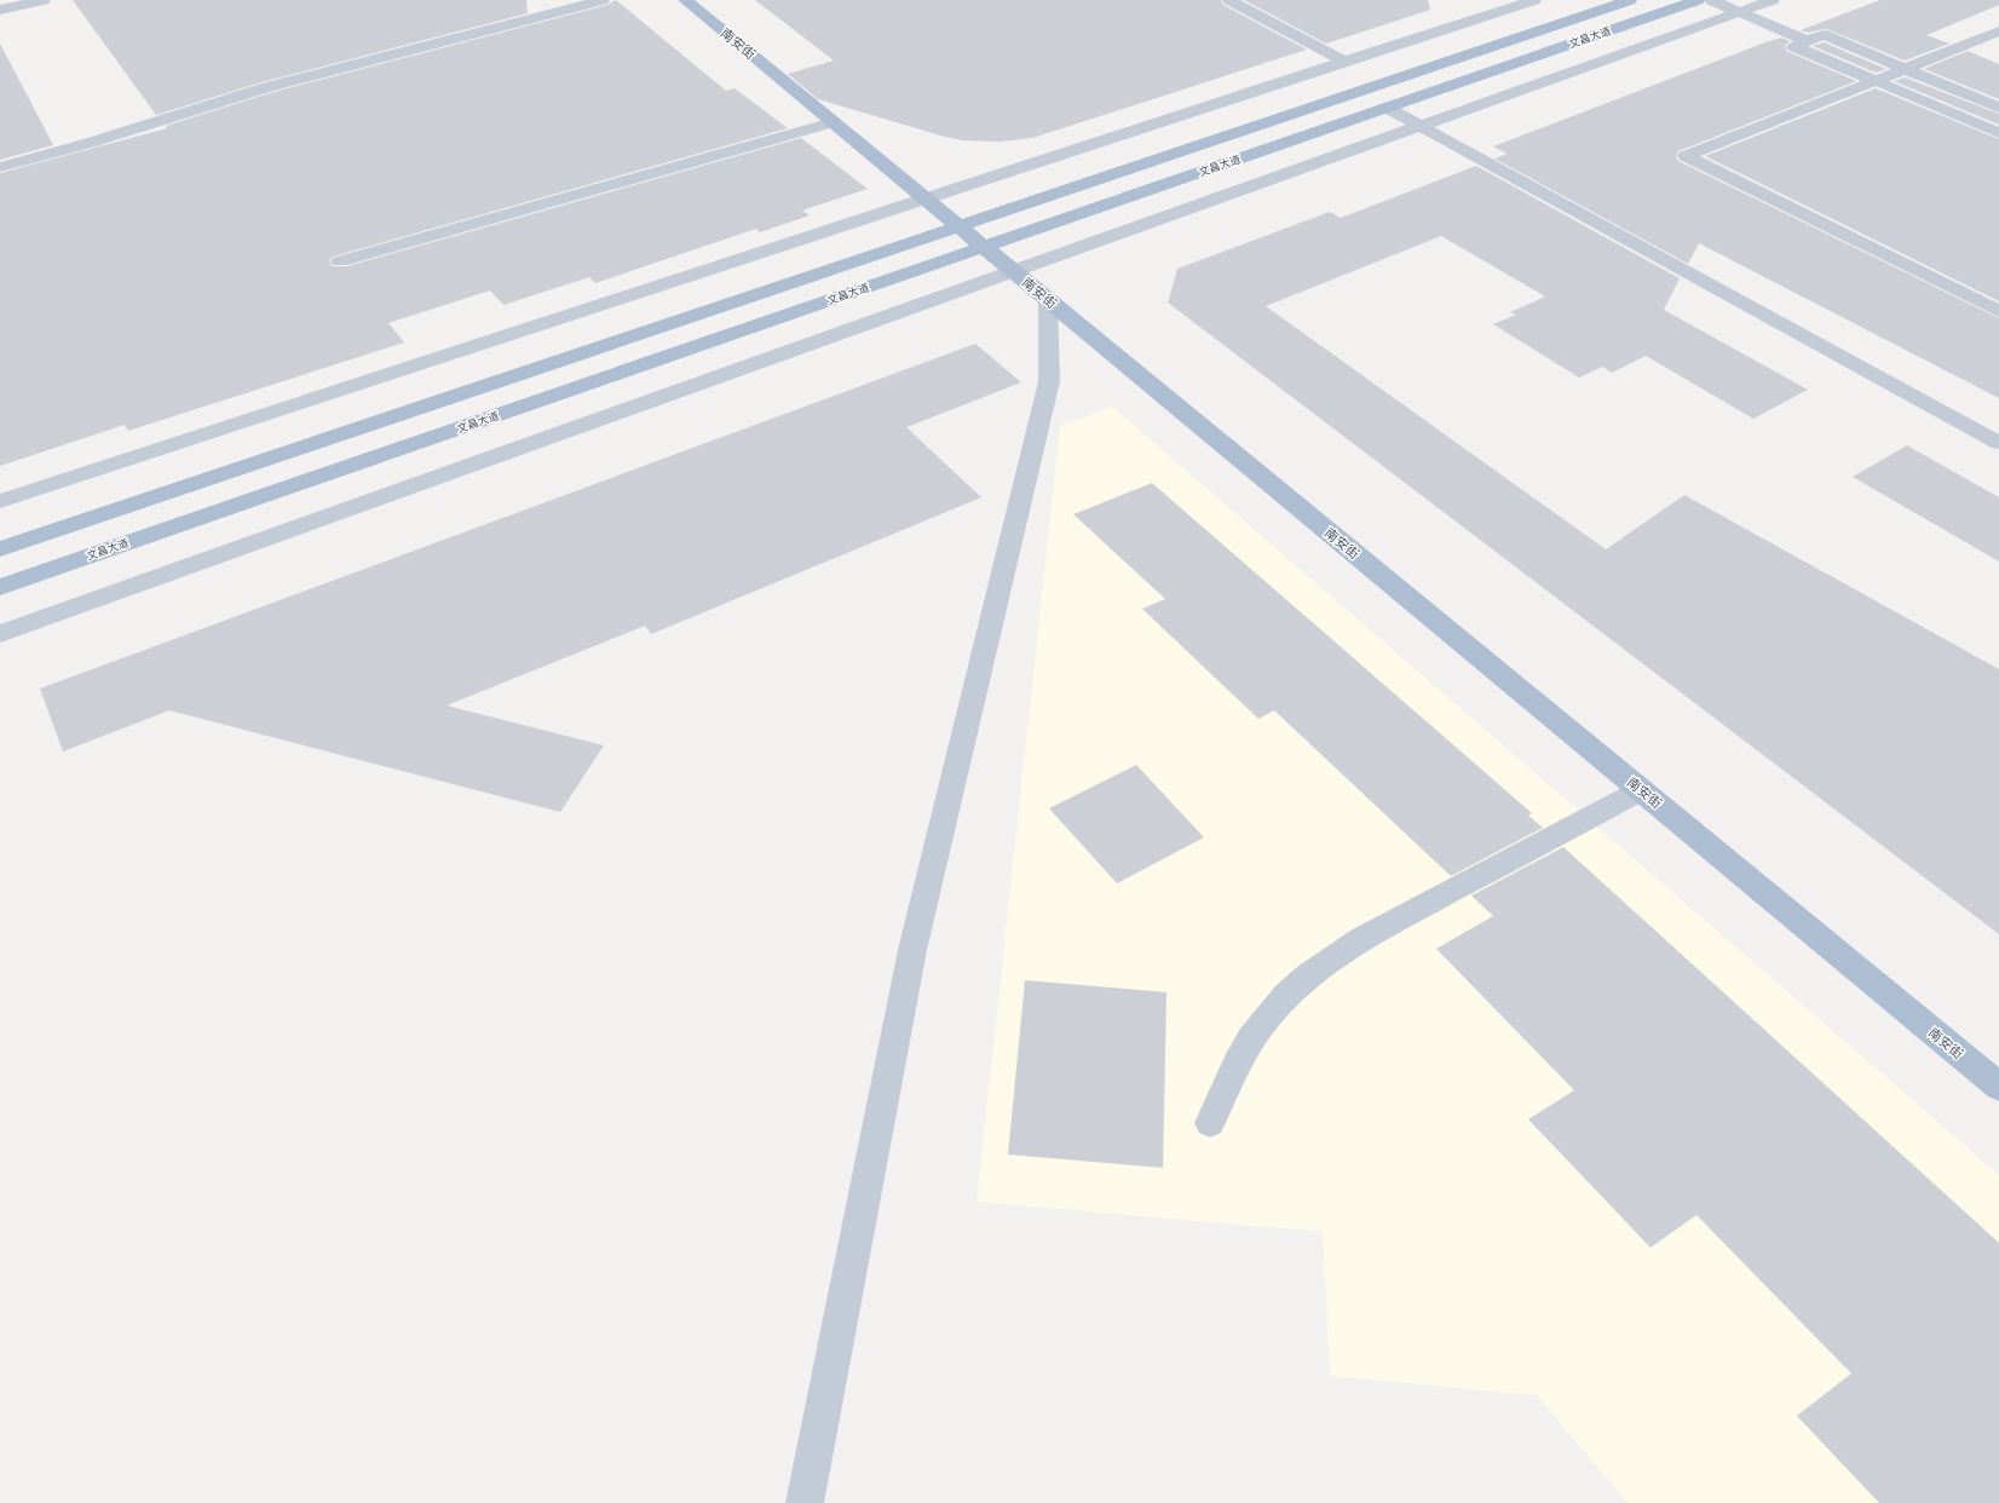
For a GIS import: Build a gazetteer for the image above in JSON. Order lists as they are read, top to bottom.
{
  "streets": {
    "main road": ["文昌大道", "南安街"]
  },
  "crossings": [
    ["文昌大道", "南安街"]
  ]
}
